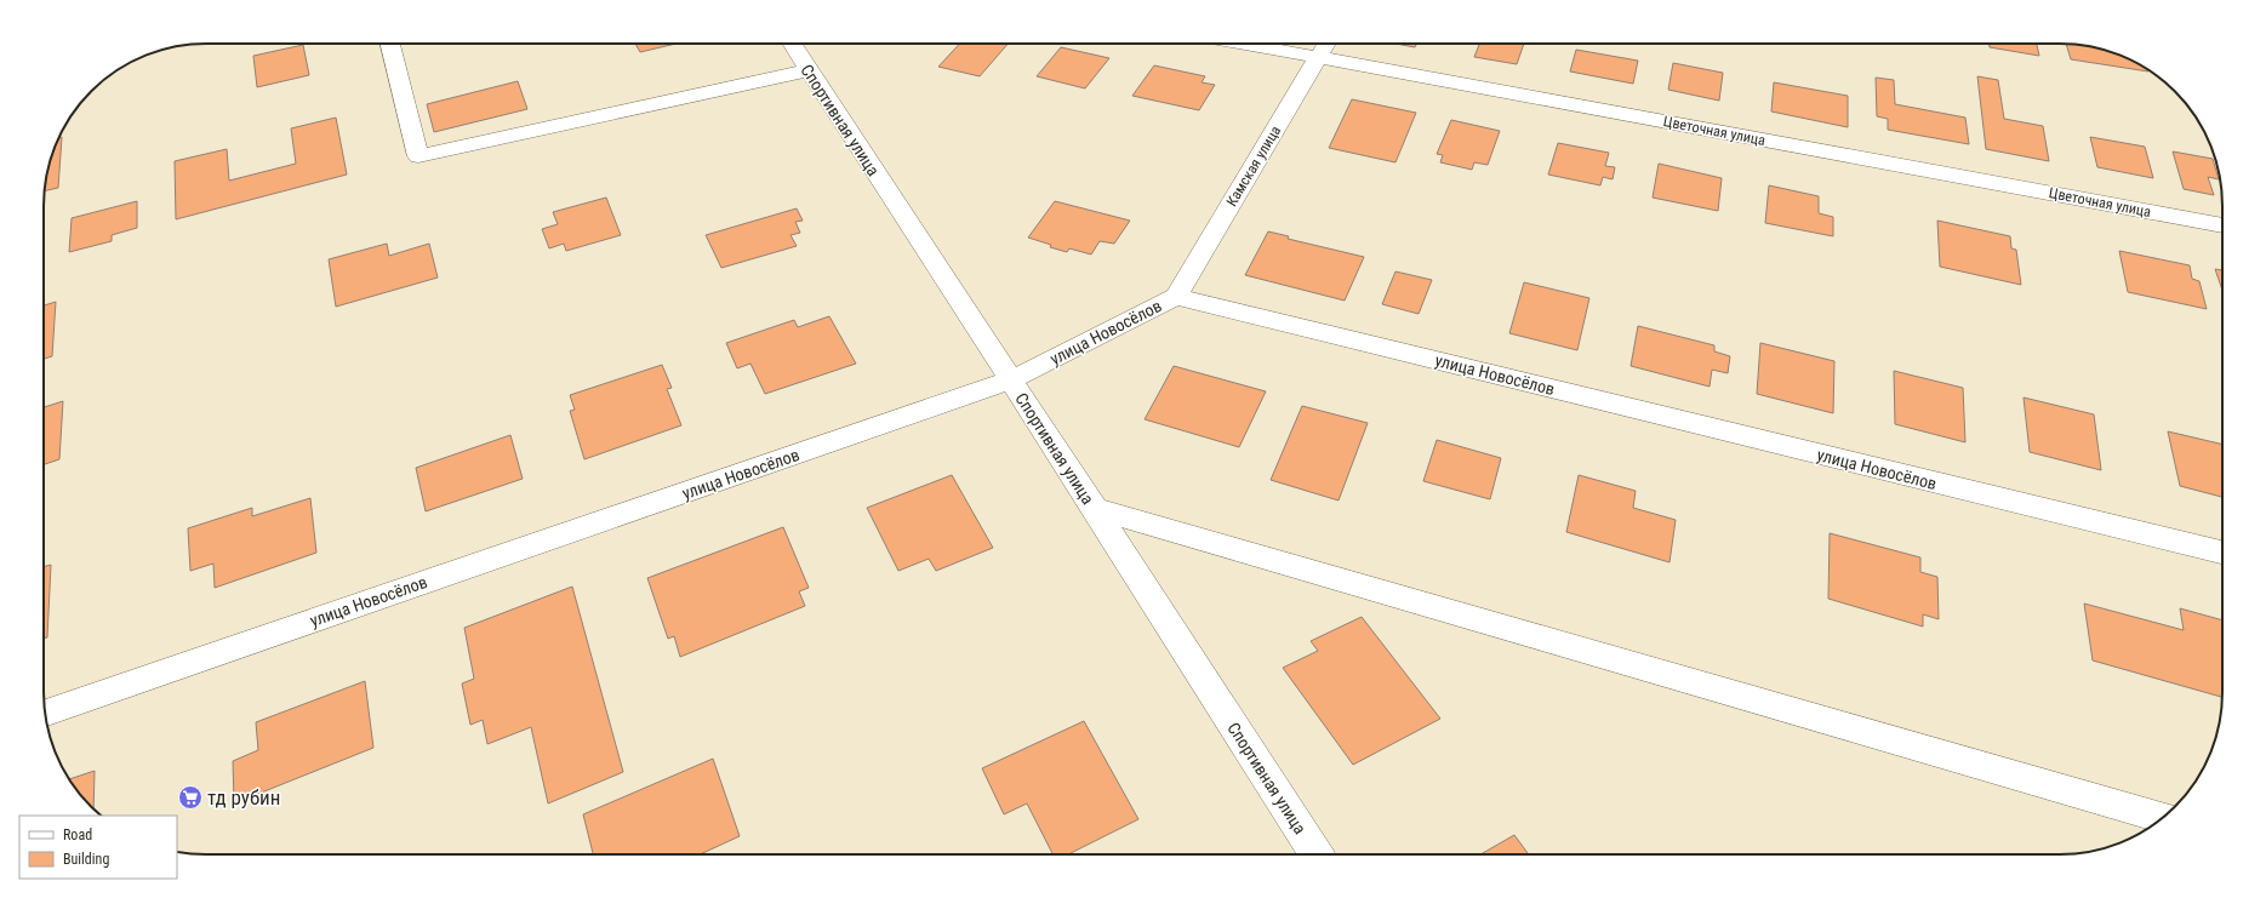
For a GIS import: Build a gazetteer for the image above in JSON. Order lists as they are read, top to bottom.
{
  "streets": {
    "street": [
      "Спортивная улица",
      "Цветочная улица",
      "Камская улица",
      "улица Новосёлов"
    ]
  },
  "crossings": [
    ["Спортивная улица", "улица Новосёлов"],
    ["Цветочная улица", "Камская улица"],
    ["Камская улица", "улица Новосёлов"]
  ],
  "places": {
    "supermarket": ["тд рубин"]
  },
  "legend": ["Road", "Building"]
}
